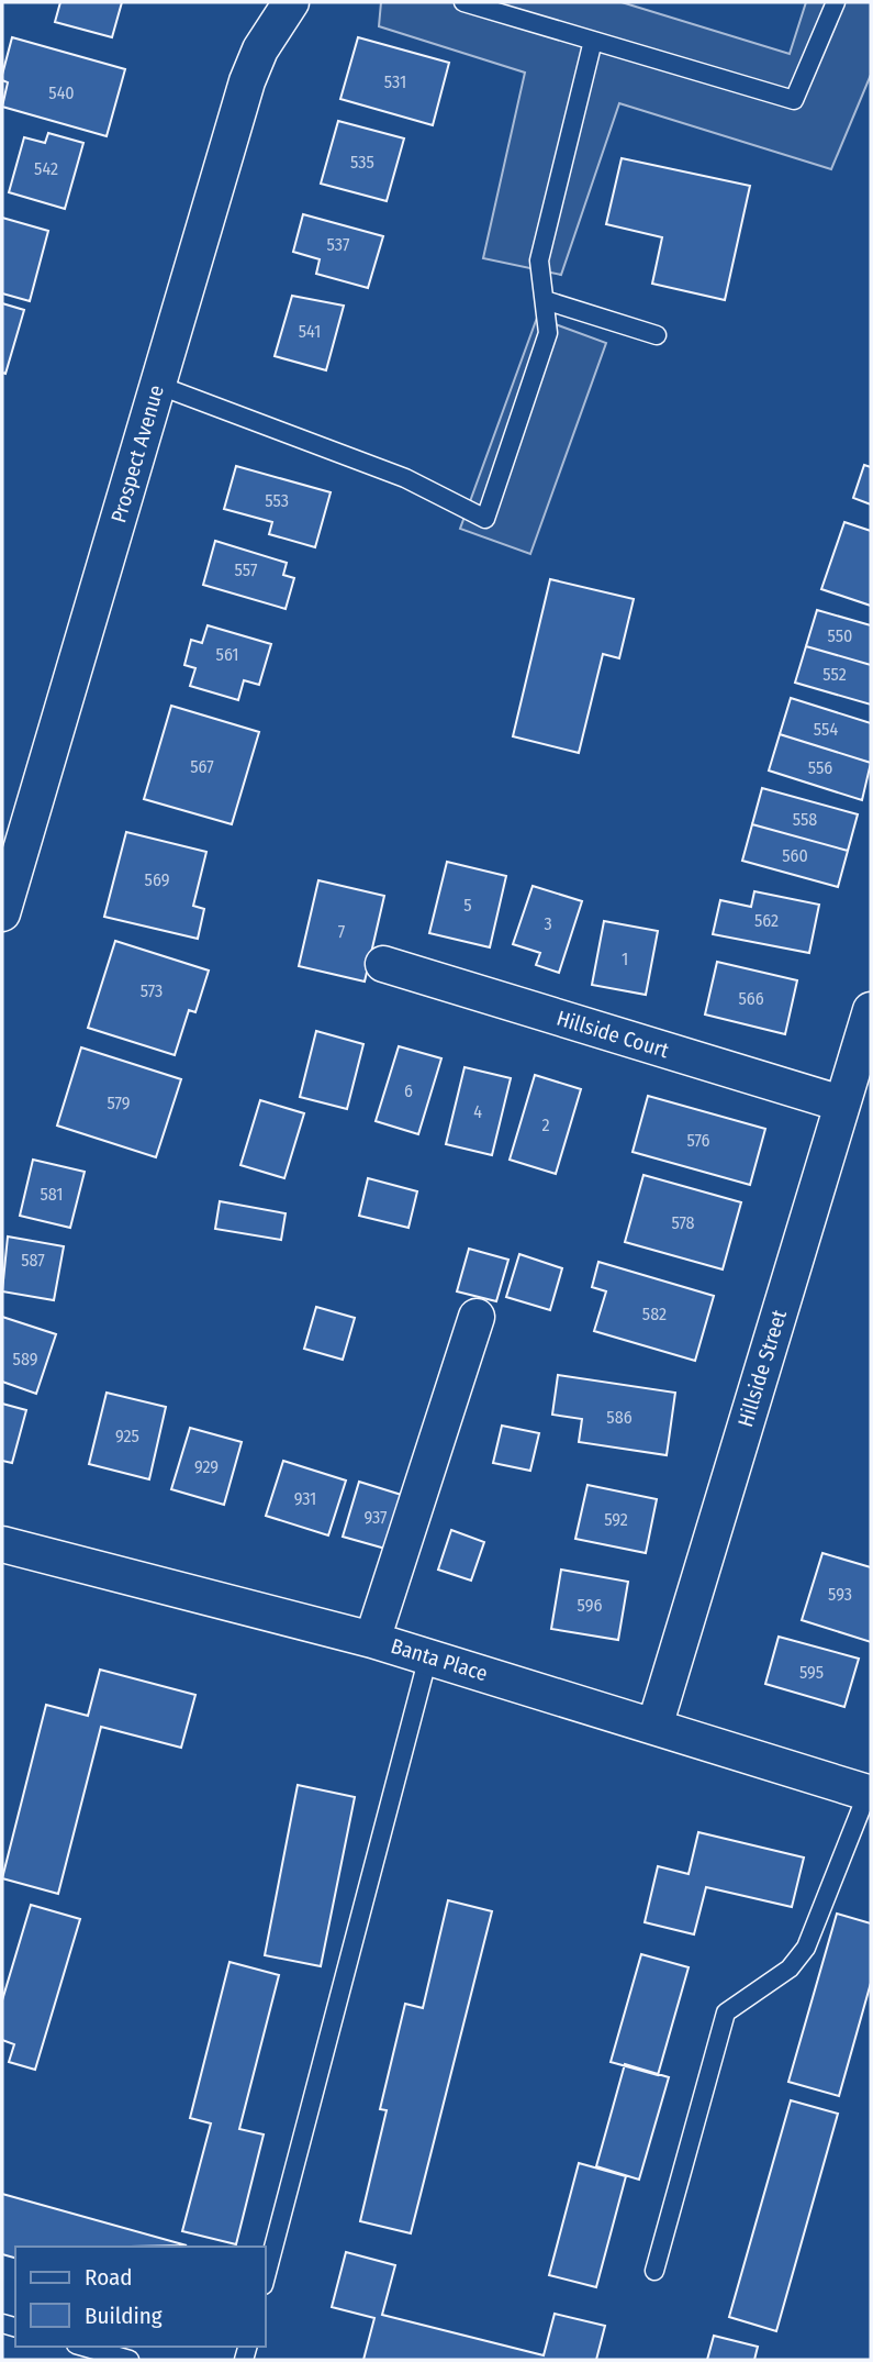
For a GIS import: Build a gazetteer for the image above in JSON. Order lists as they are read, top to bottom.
{
  "streets": {
    "street": [
      "Prospect Avenue",
      "Hillside Court",
      "Hillside Street",
      "Banta Place"
    ]
  },
  "crossings": [
    ["Hillside Court", "Hillside Street"],
    ["Hillside Street", "Banta Place"]
  ],
  "house_numbers": [
    "531",
    "540",
    "535",
    "542",
    "537",
    "541",
    "553",
    "557",
    "550",
    "561",
    "552",
    "554",
    "567",
    "556",
    "558",
    "560",
    "569",
    "5",
    "562",
    "3",
    "7",
    "1",
    "573",
    "566",
    "6",
    "579",
    "4",
    "2",
    "576",
    "581",
    "578",
    "587",
    "582",
    "589",
    "586",
    "925",
    "929",
    "931",
    "937",
    "592",
    "593",
    "596",
    "595"
  ],
  "legend": ["Road", "Building"]
}
